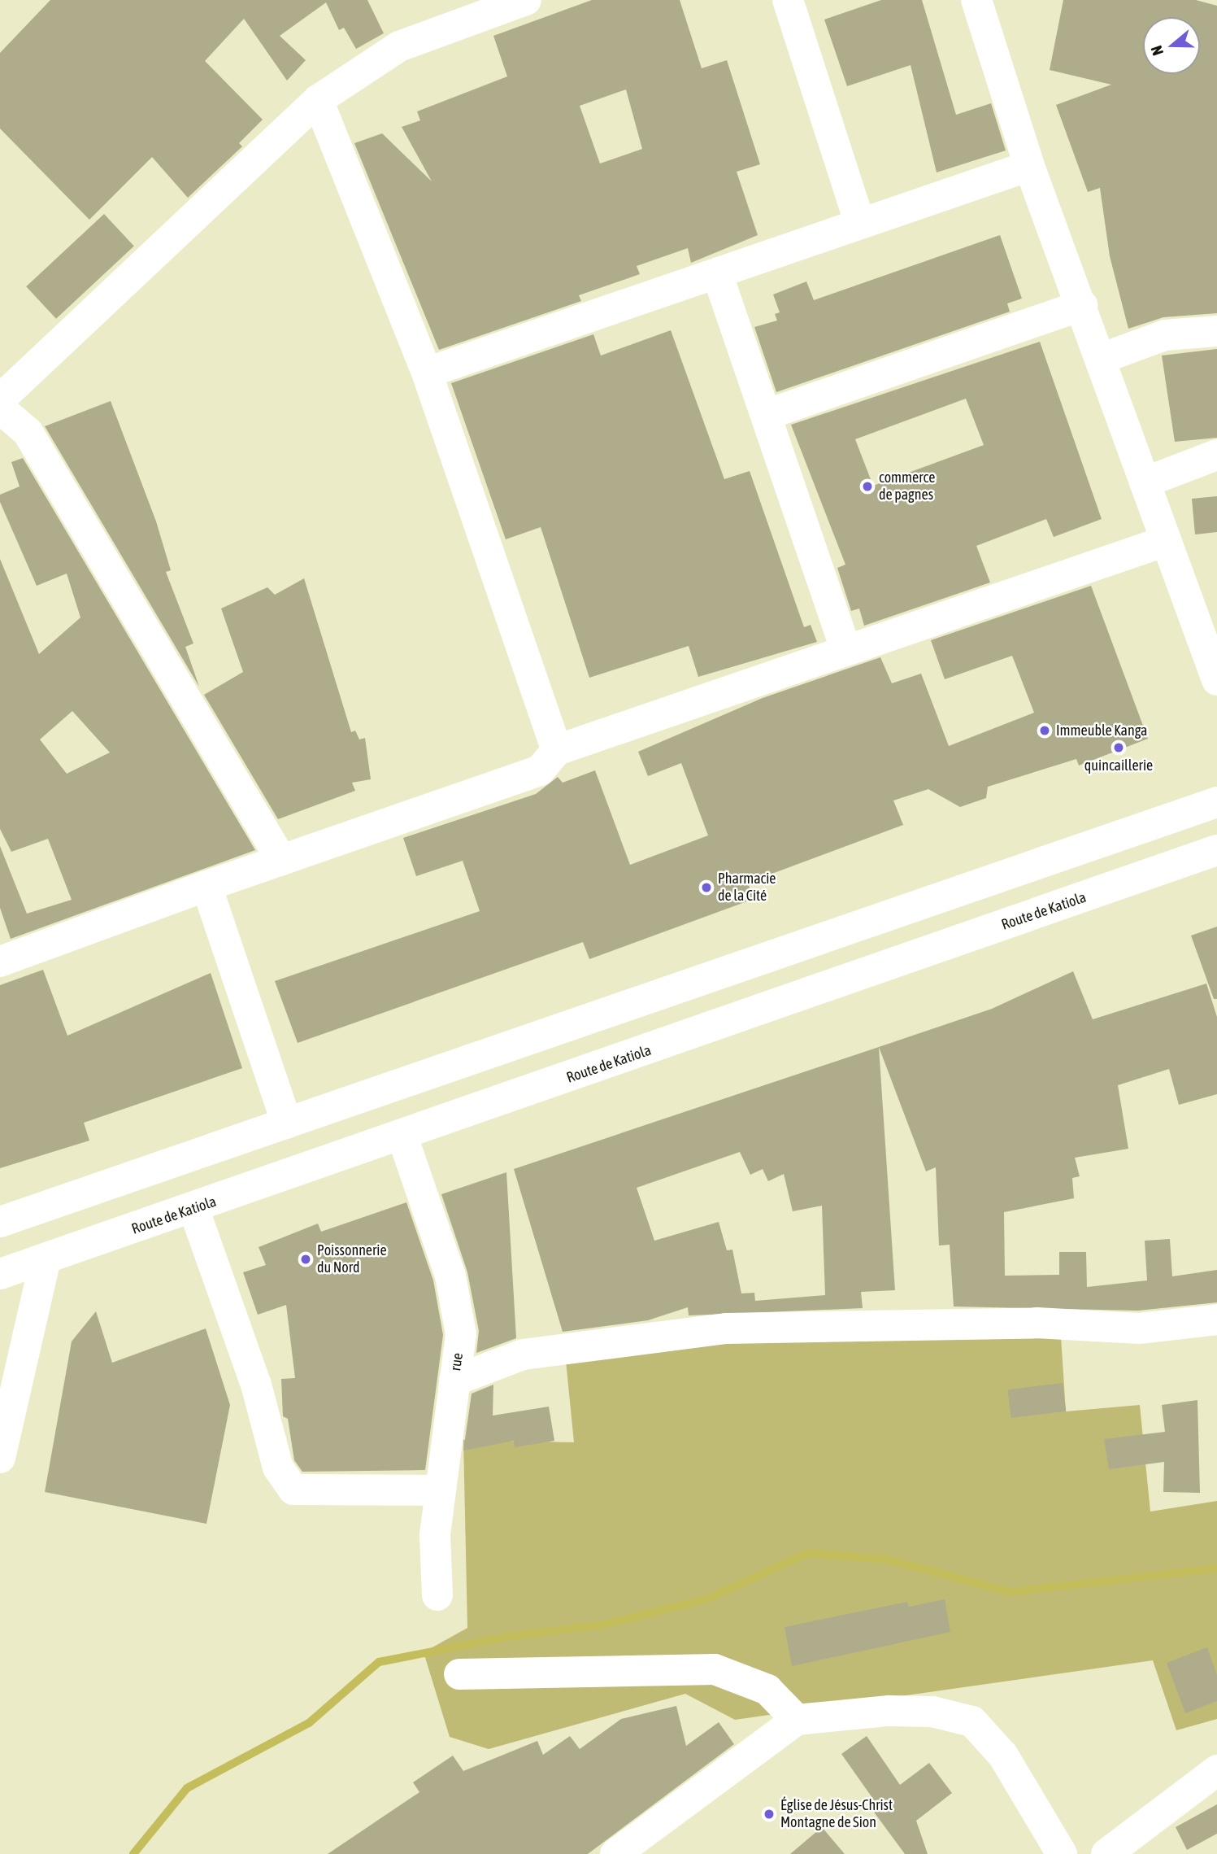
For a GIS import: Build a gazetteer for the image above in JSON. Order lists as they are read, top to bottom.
{
  "streets": {
    "main road": ["Route de Katiola", "rue"]
  },
  "crossings": [
    ["Route de Katiola", "rue"]
  ],
  "places": [
    "commerce de pagnes",
    "Immeuble Kanga",
    "quincaillerie",
    "Pharmacie de la Cité",
    "Poissonnerie du Nord",
    "Église de Jésus-Christ Montagne de Sion"
  ],
  "north": "left"
}
